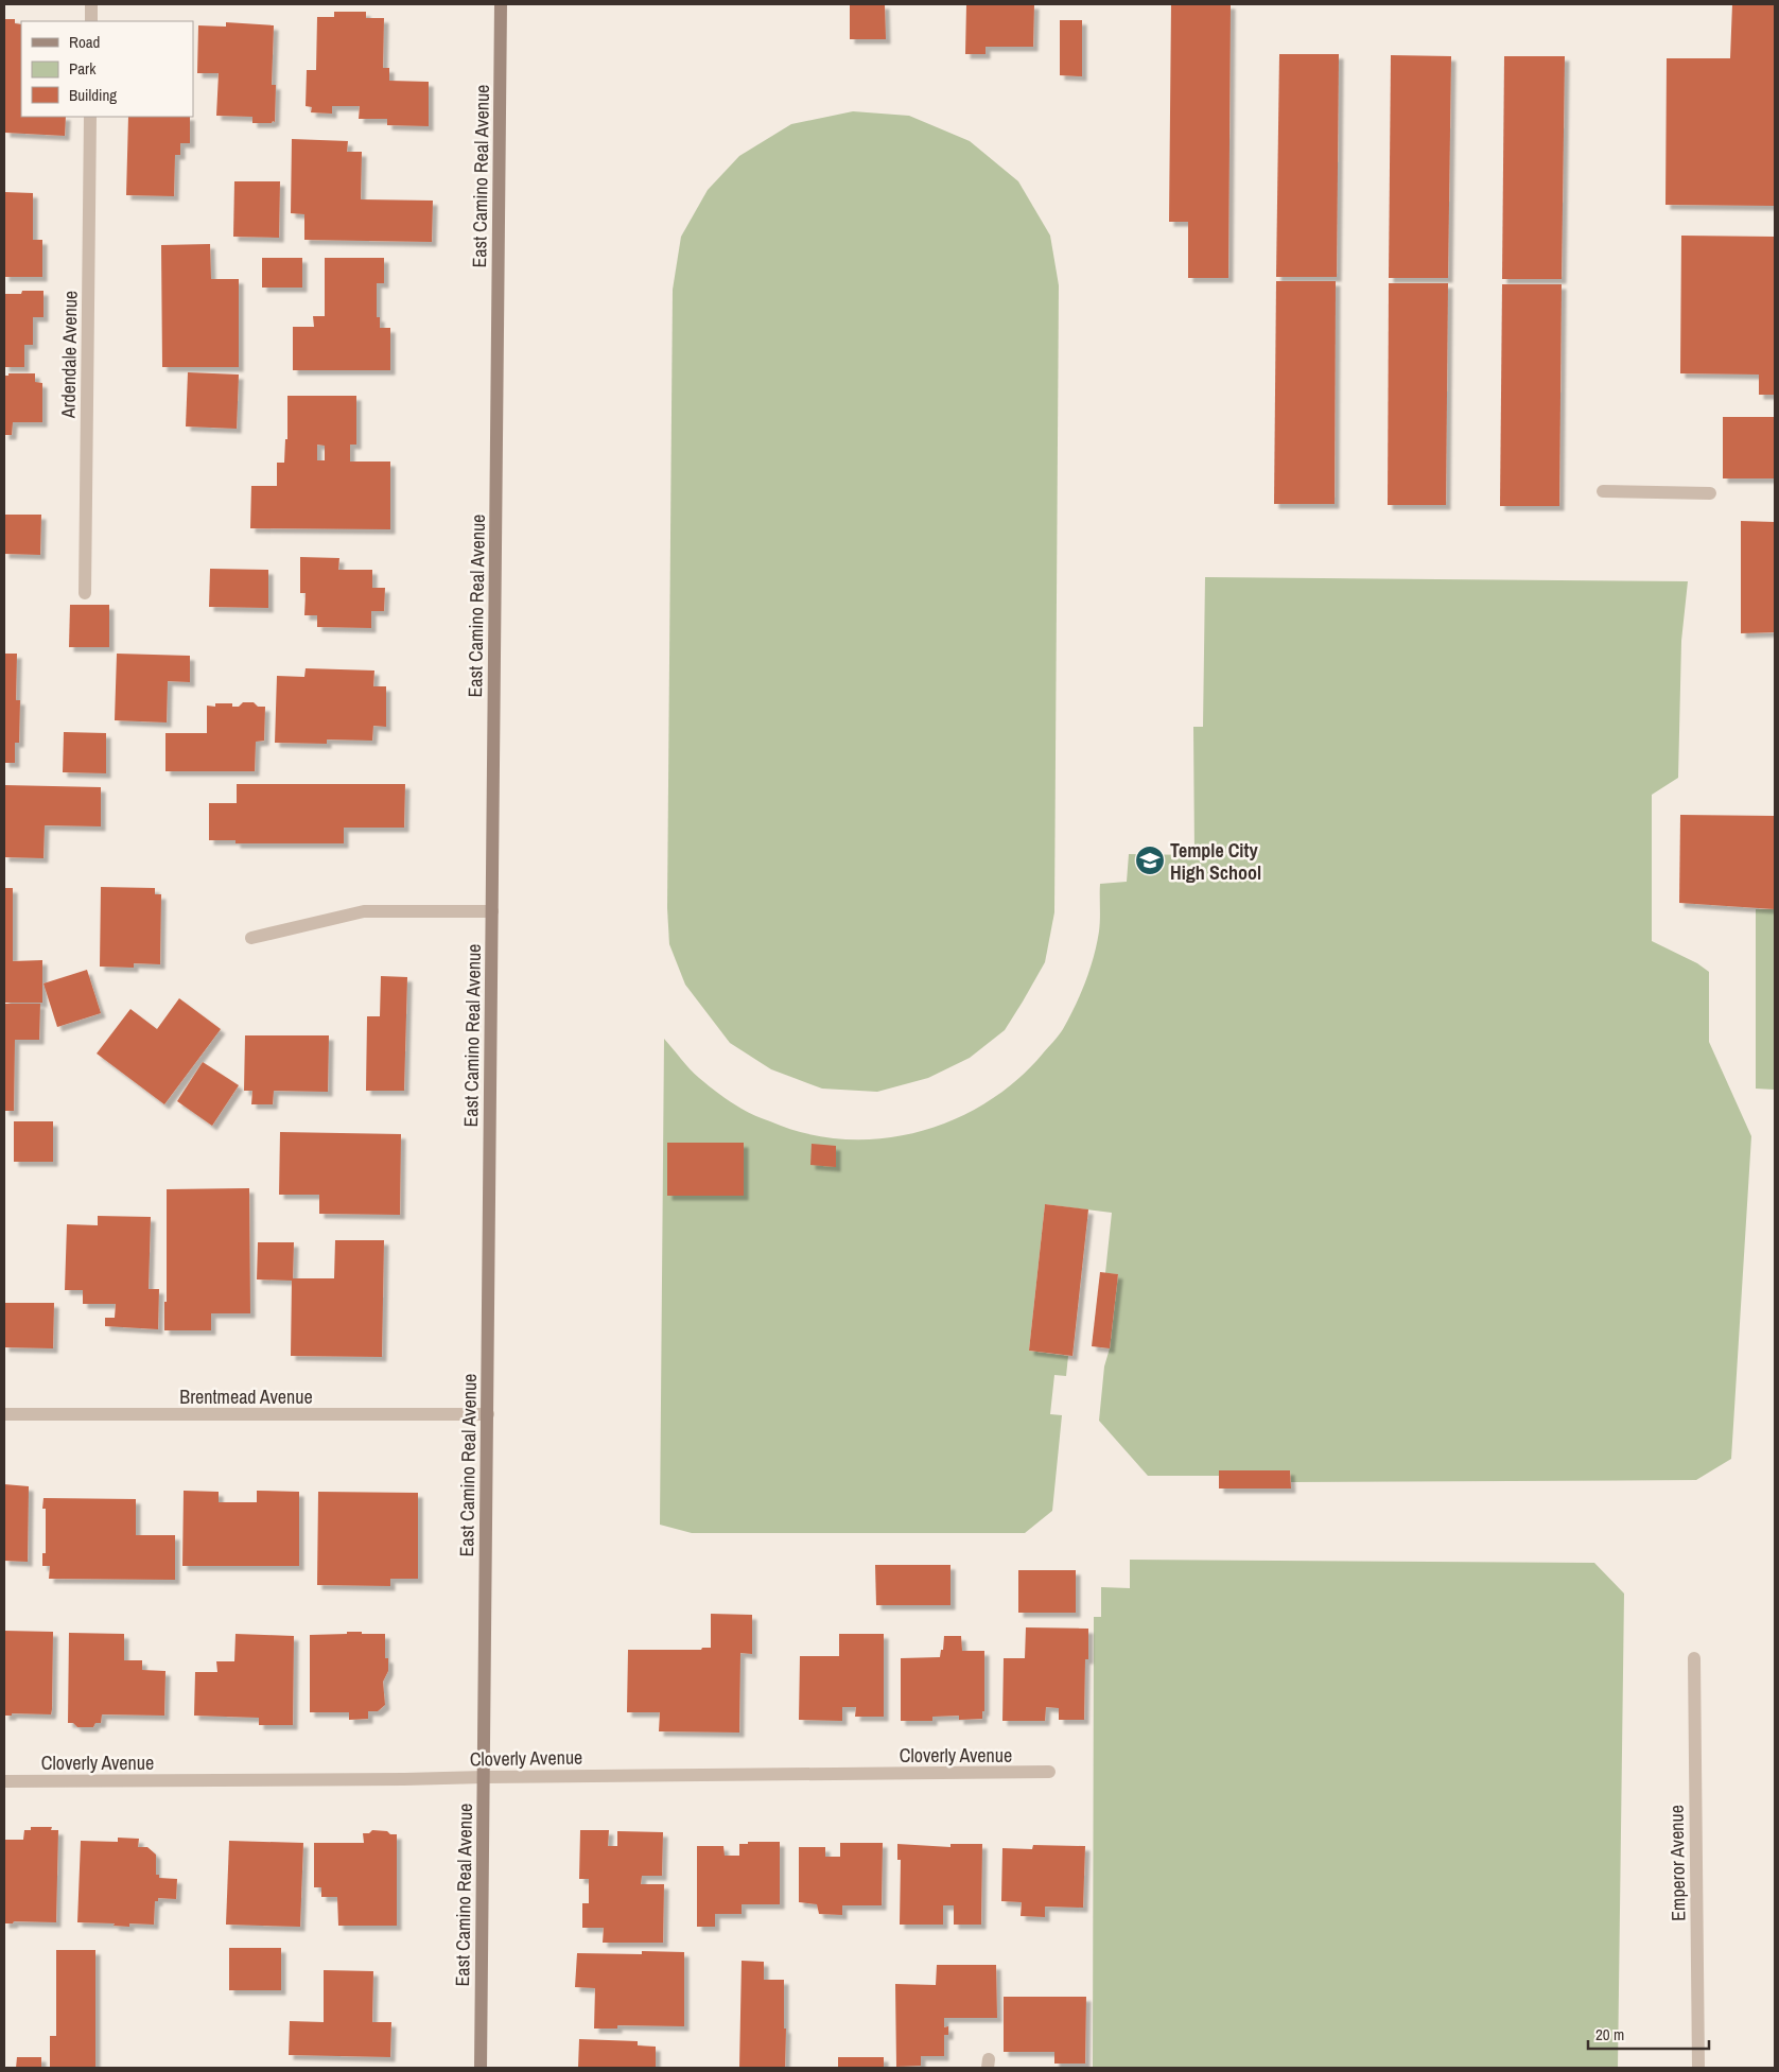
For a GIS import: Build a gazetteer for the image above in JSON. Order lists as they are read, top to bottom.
{
  "streets": {
    "street": [
      "East Camino Real Avenue",
      "Ardendale Avenue",
      "Brentmead Avenue",
      "Cloverly Avenue",
      "Emperor Avenue"
    ]
  },
  "crossings": [
    ["East Camino Real Avenue", "Brentmead Avenue"],
    ["East Camino Real Avenue", "Cloverly Avenue"]
  ],
  "places": {
    "school or university": ["Temple City High School"]
  },
  "legend": ["Road", "Park", "Building"],
  "scale_bar": "20 m"
}
